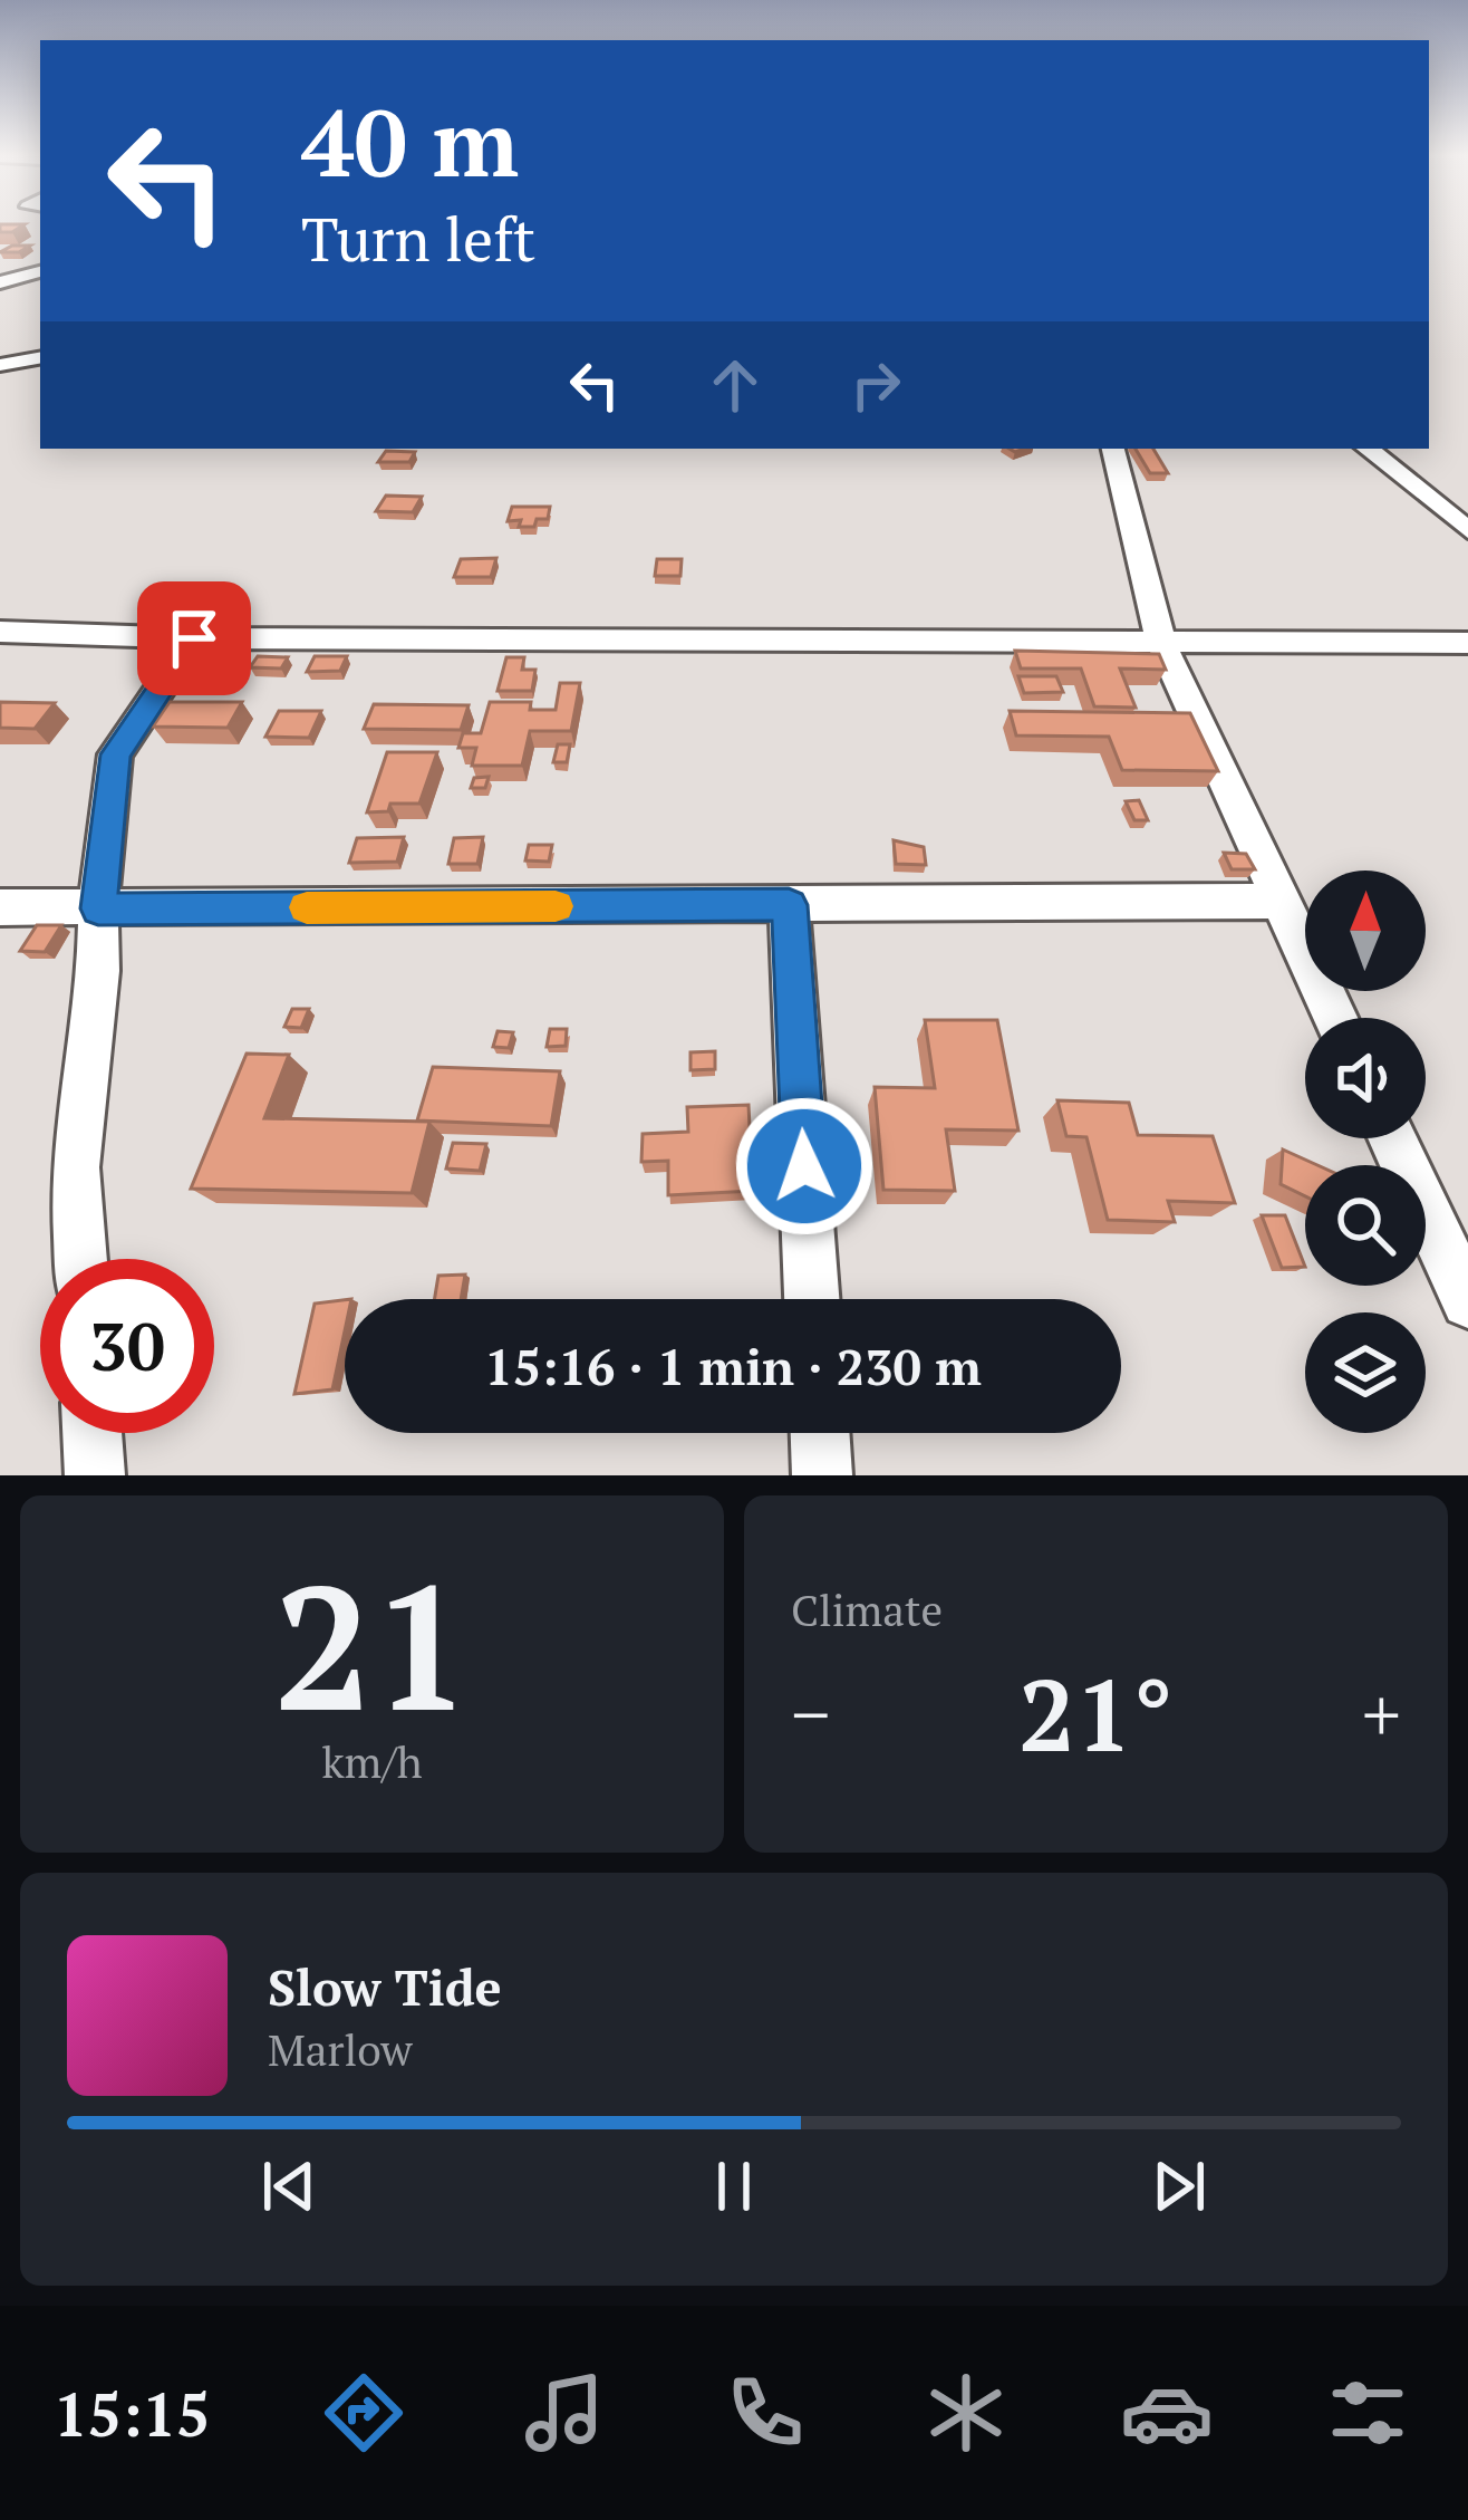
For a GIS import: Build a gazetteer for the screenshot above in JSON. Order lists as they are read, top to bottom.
{
  "north": "top",
  "page": {
    "turn": ["40 m", "Turn left"],
    "limit": "30",
    "trip": "15:16 · 1 min · 230 m",
    "tile": [
      ["21", "km/h"],
      "Climate"
    ],
    "heat": ["−", "21°", "+"],
    "song": ["Slow Tide", "Marlow"],
    "tabs": "15:15"
  }
}
